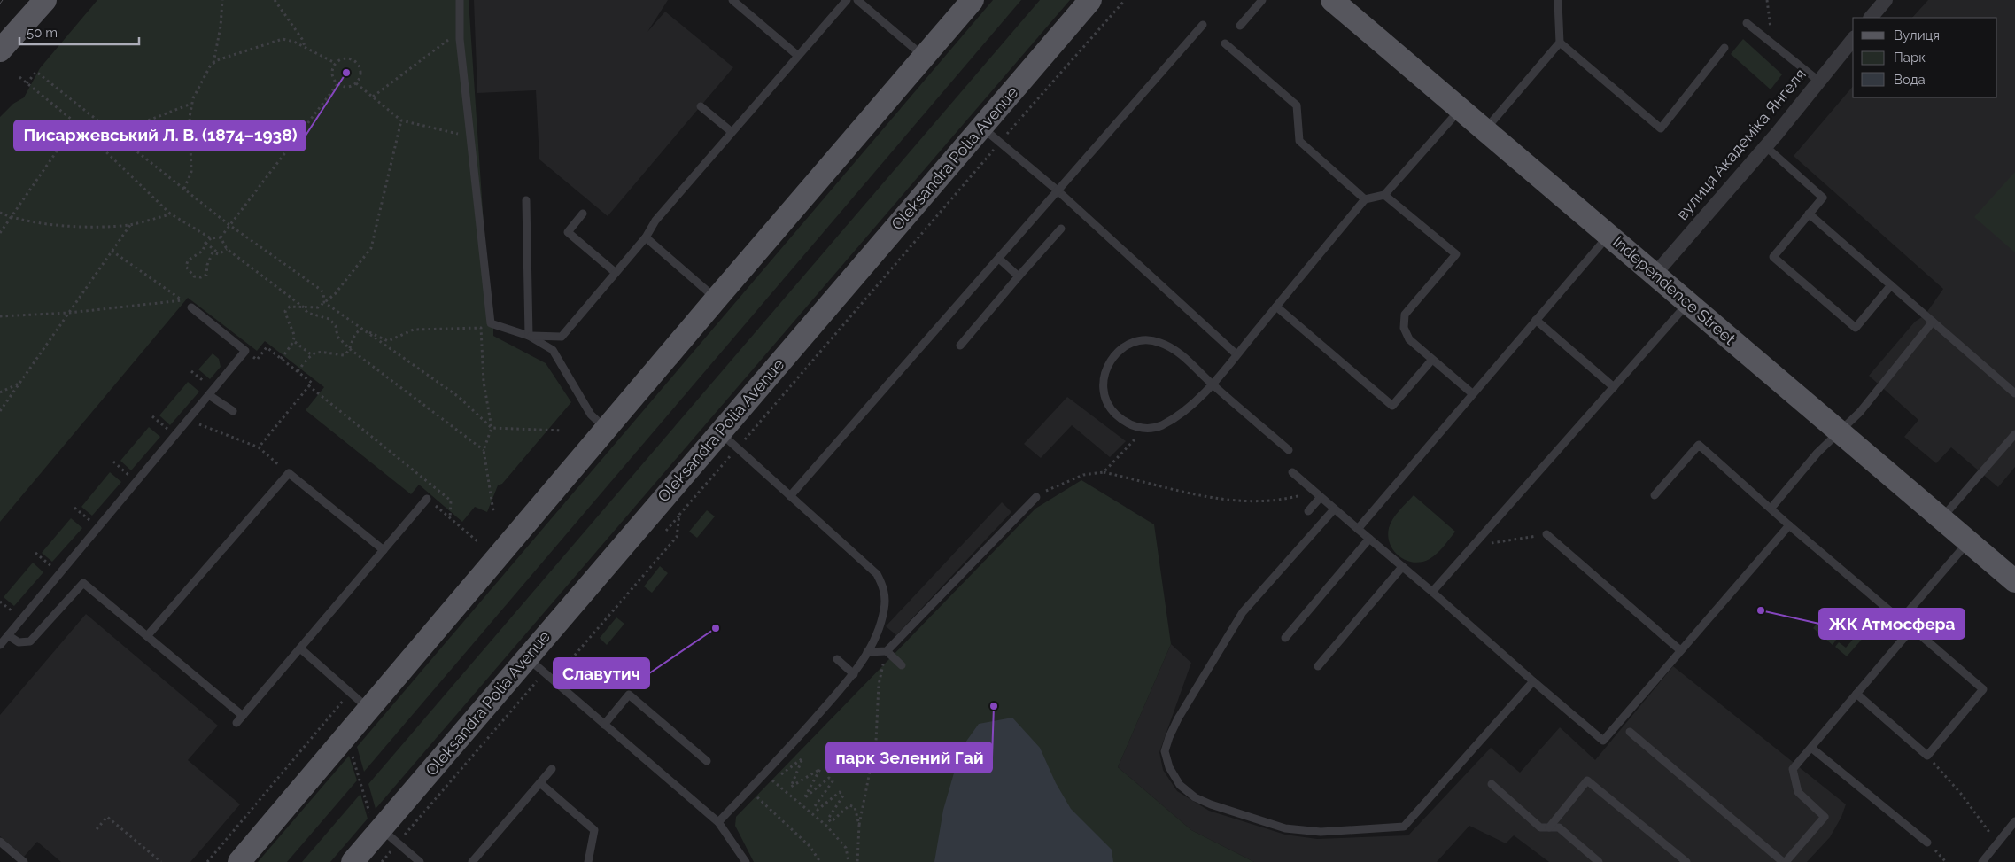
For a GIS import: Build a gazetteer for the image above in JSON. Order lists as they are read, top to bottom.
{
  "streets": {
    "main road": ["Oleksandra Polia Avenue", "Independence Street"],
    "street": ["вулиця Академіка Янгеля"]
  },
  "crossings": [
    ["вулиця Академіка Янгеля", "Independence Street"]
  ],
  "places": [
    "Писаржевський Л. В. (1874–1938)",
    "ЖК Атмосфера",
    "Славутич",
    "парк Зелений Гай"
  ],
  "legend": ["Вулиця", "Парк", "Вода"],
  "scale_bar": "50 m"
}
